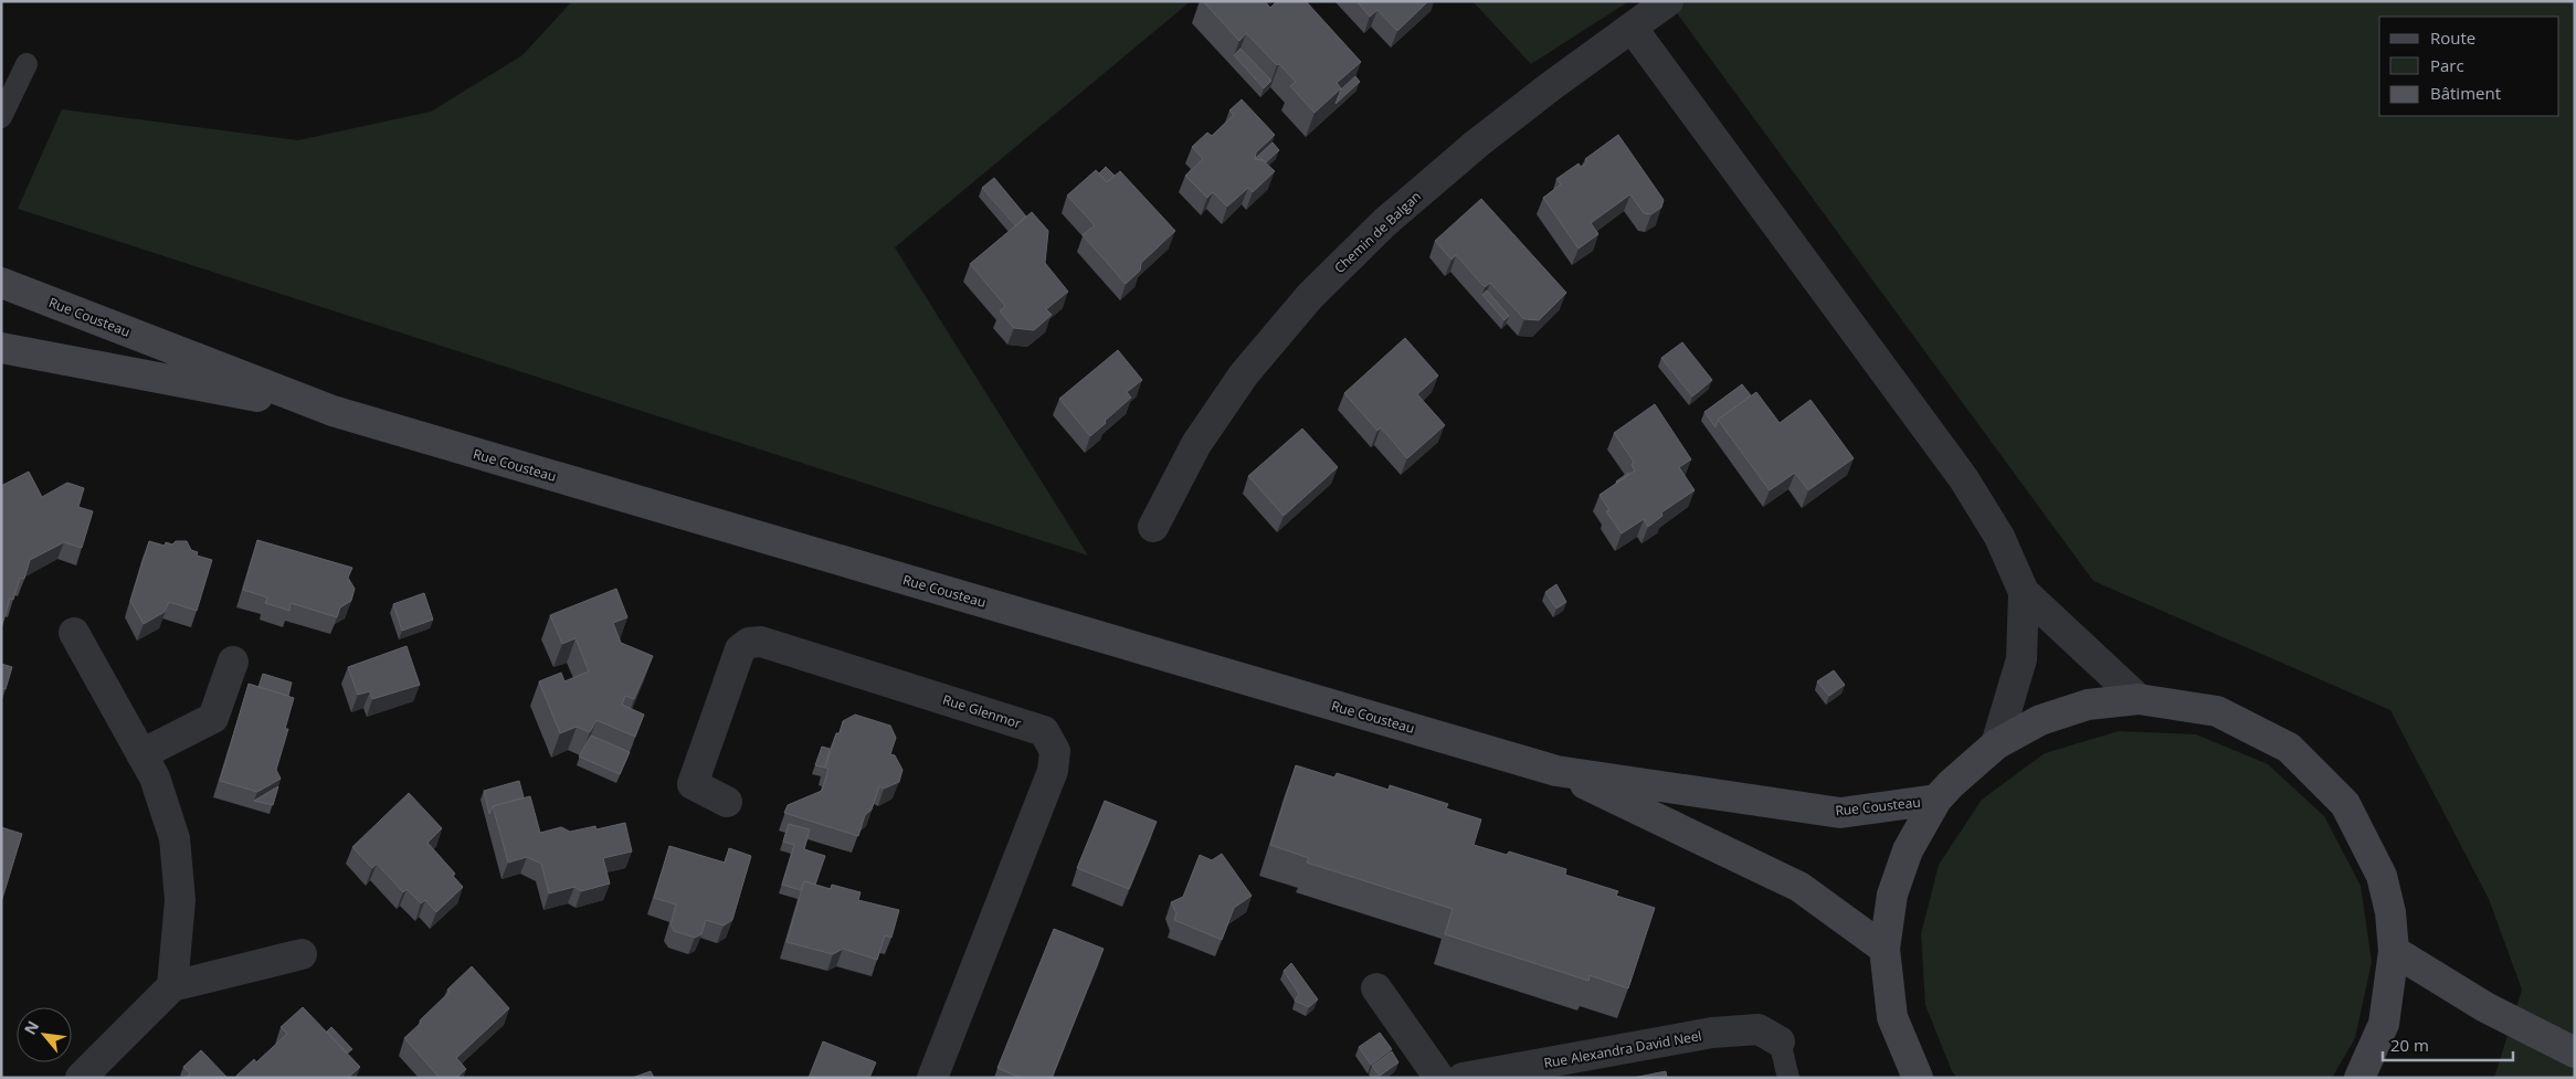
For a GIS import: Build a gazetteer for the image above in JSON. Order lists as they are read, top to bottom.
{
  "streets": {
    "main road": ["Rue Cousteau"],
    "street": ["Chemin de Balgan", "Rue Glenmor", "Rue Alexandra David Neel"]
  },
  "legend": ["Route", "Parc", "Bâtiment"],
  "scale_bar": "20 m",
  "north": "top left"
}
